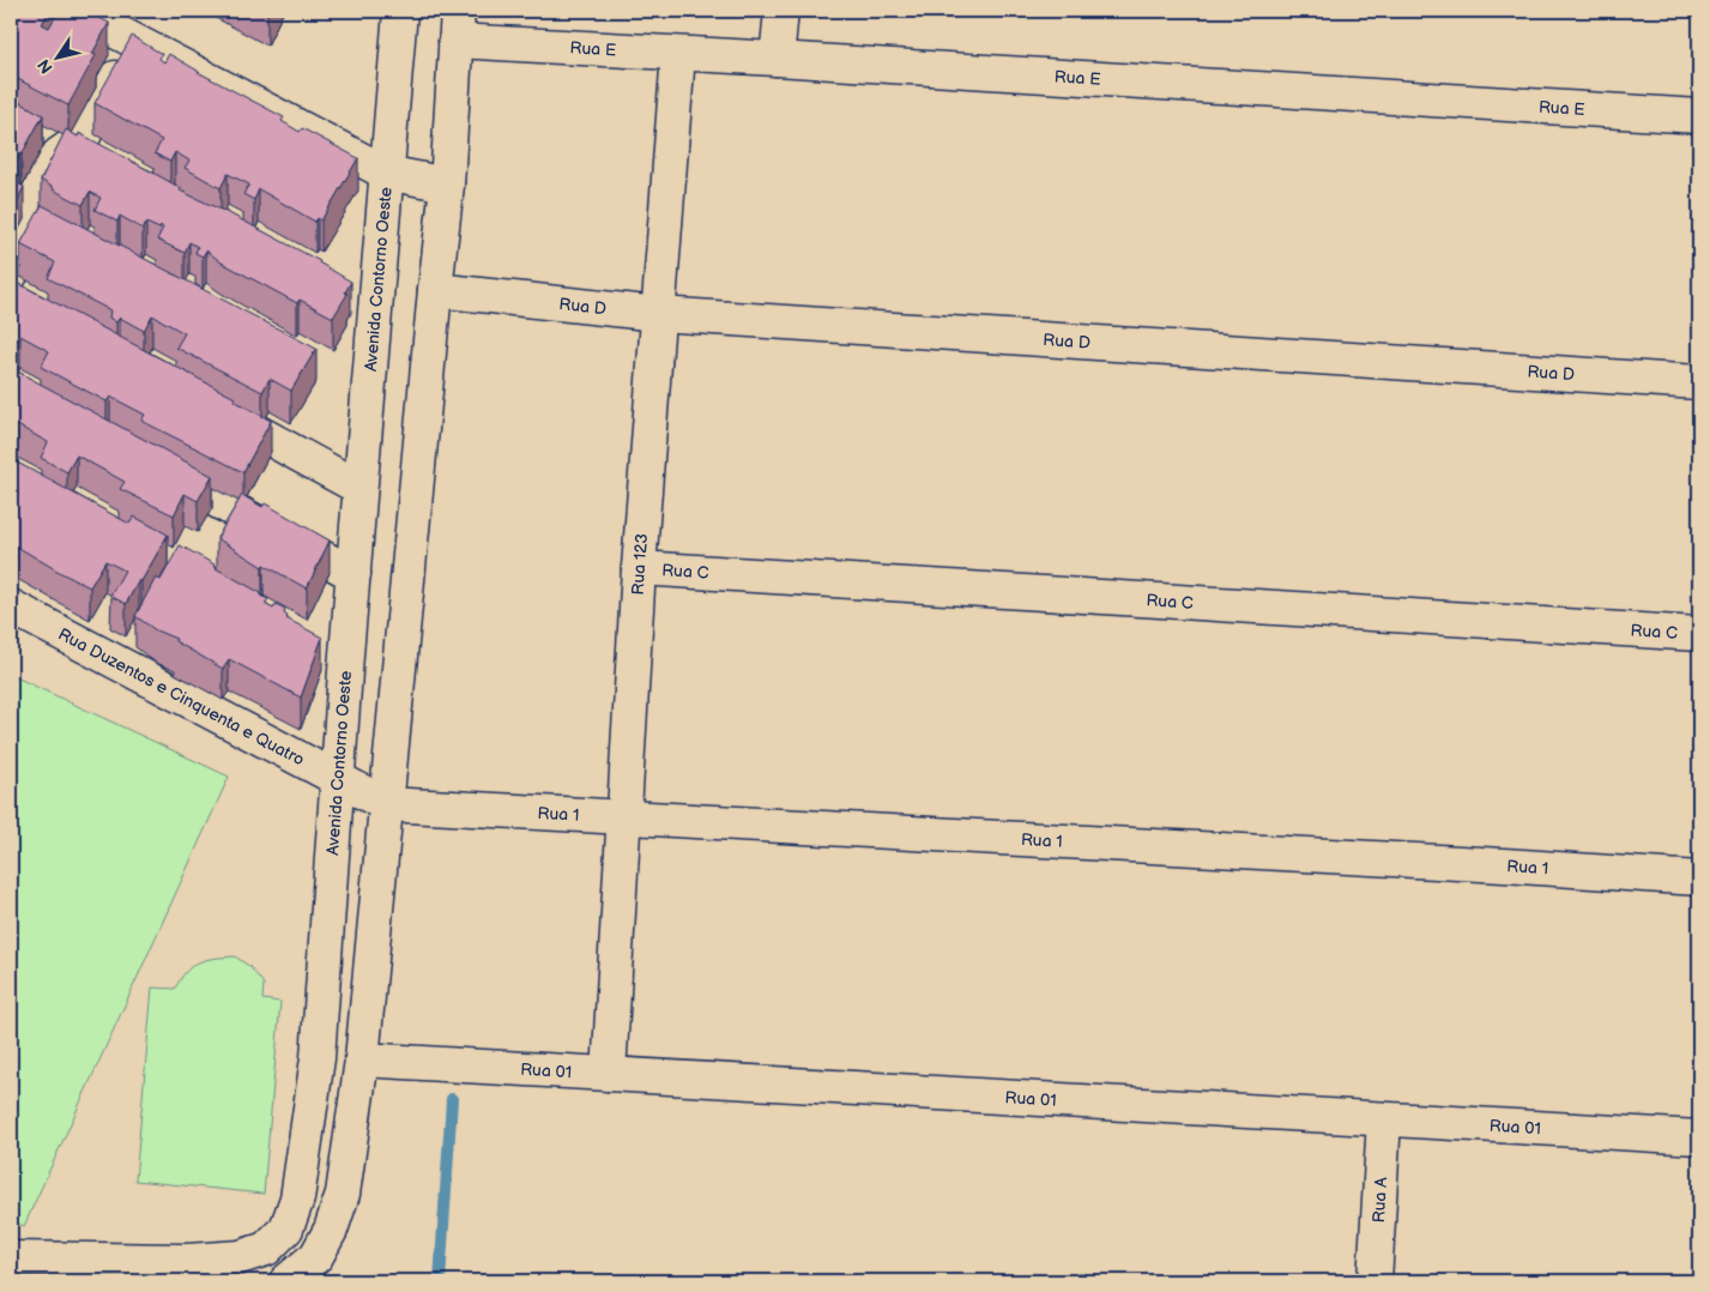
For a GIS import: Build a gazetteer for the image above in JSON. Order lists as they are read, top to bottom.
{
  "streets": {
    "street": [
      "Rua E",
      "Avenida Contorno Oeste",
      "Rua D",
      "Rua 123",
      "Rua C",
      "Rua Duzentos e Cinquenta e Quatro",
      "Rua 1",
      "Rua 01",
      "Rua A"
    ]
  },
  "crossings": [
    ["Rua E", "Rua 123"],
    ["Avenida Contorno Oeste", "Rua Duzentos e Cinquenta e Quatro"],
    ["Rua D", "Rua 123"],
    ["Rua 123", "Rua C"],
    ["Rua 123", "Rua 1"],
    ["Rua 123", "Rua 01"],
    ["Rua Duzentos e Cinquenta e Quatro", "Rua 1"],
    ["Rua 01", "Rua A"]
  ],
  "north": "bottom left"
}
